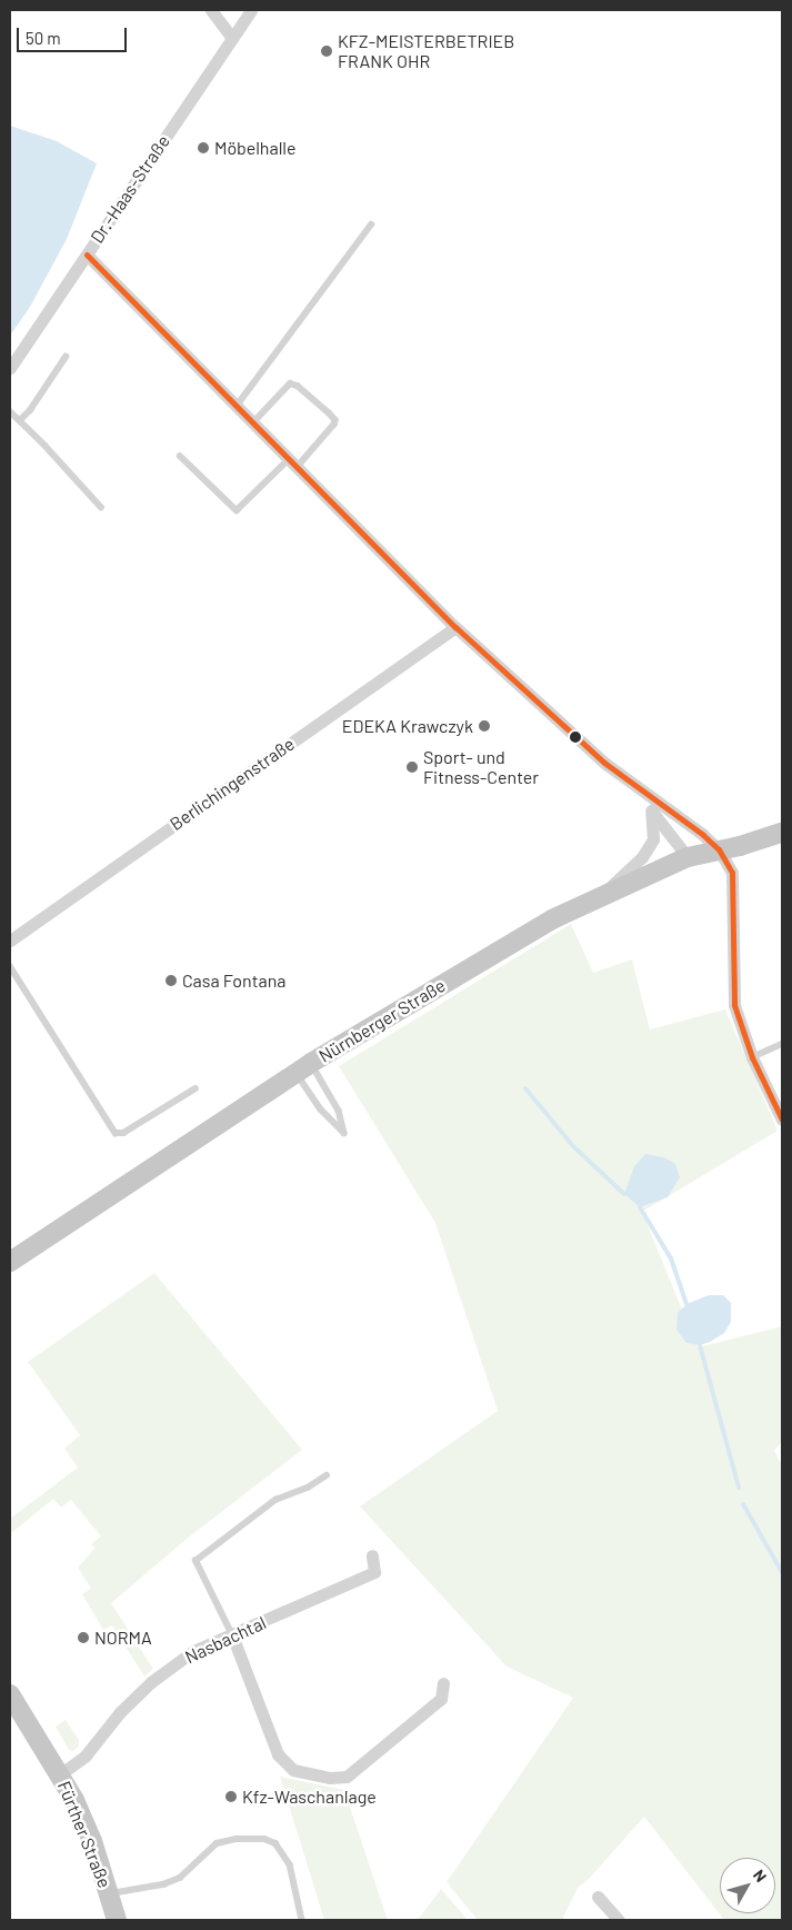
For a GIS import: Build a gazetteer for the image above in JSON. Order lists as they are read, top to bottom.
{
  "streets": {
    "main road": ["Nürnberger Straße", "Fürther Straße"],
    "street": ["Dr.-Haas-Straße", "Berlichingenstraße", "Nasbachtal"]
  },
  "crossings": [
    ["Nasbachtal", "Fürther Straße"]
  ],
  "places": [
    "KFZ-MEISTERBETRIEB FRANK OHR",
    "Möbelhalle",
    "EDEKA Krawczyk",
    "Sport- und Fitness-Center",
    "Casa Fontana",
    "NORMA",
    "Kfz-Waschanlage"
  ],
  "scale_bar": "50 m",
  "north": "top right"
}
